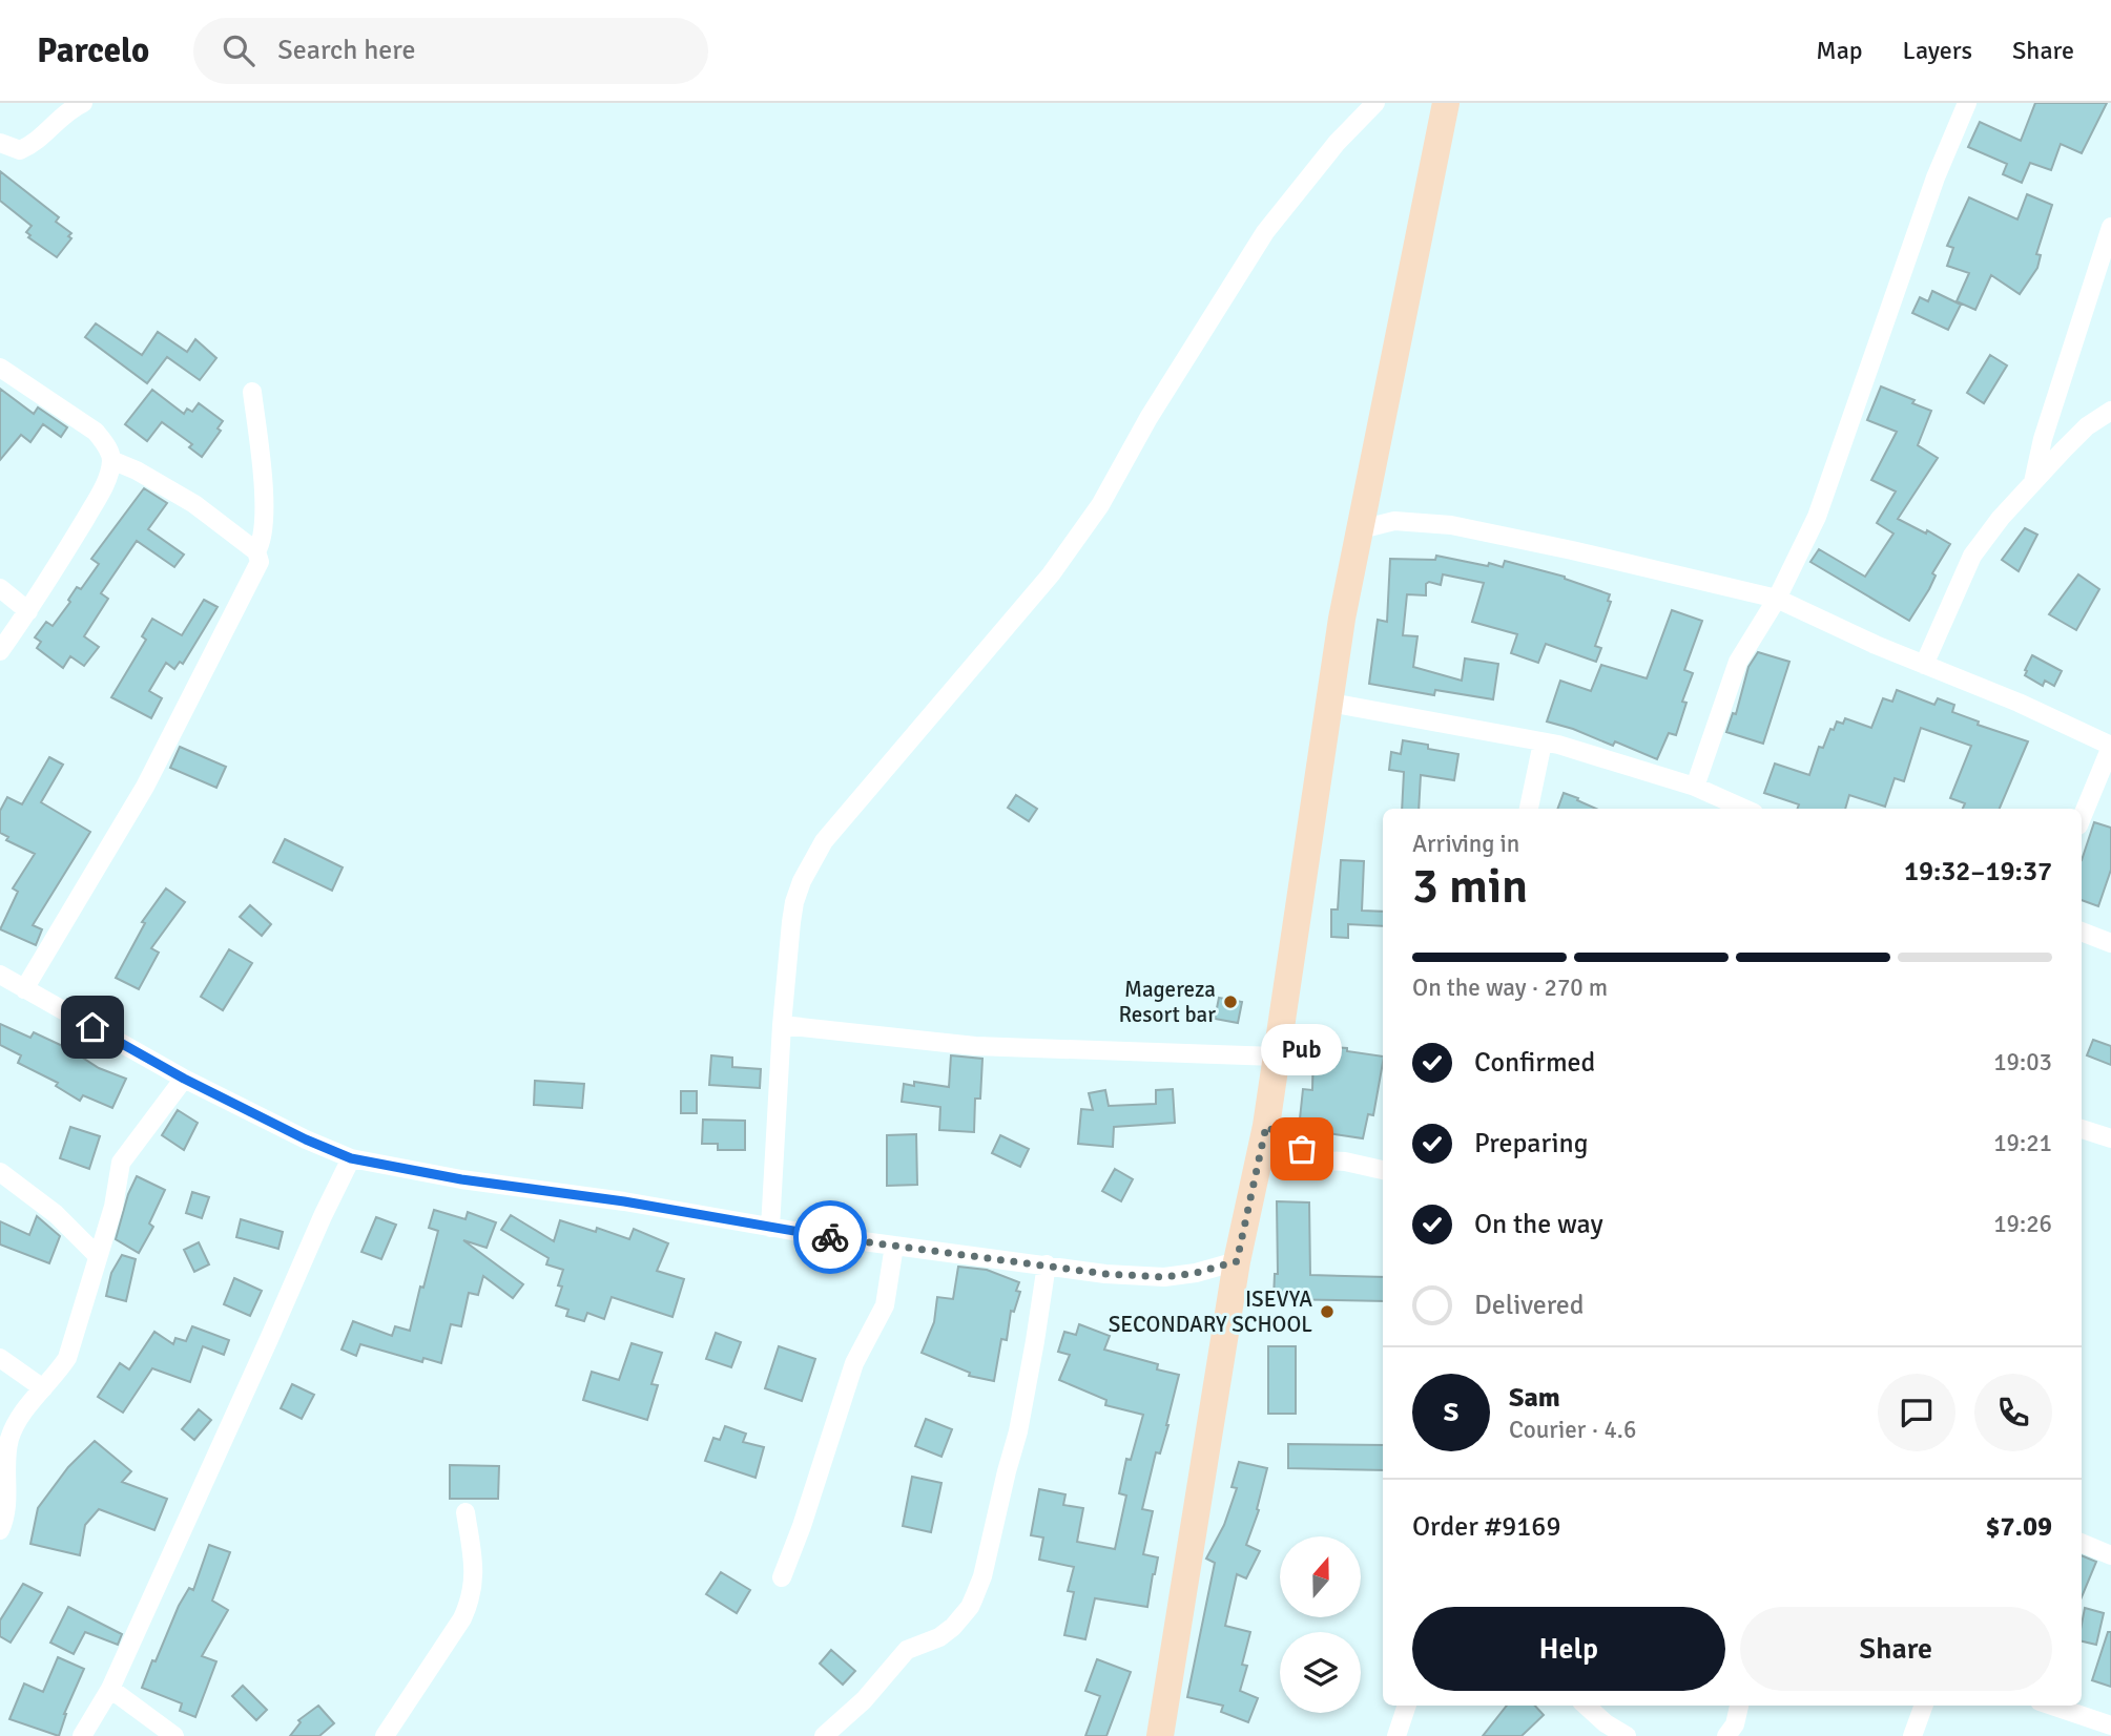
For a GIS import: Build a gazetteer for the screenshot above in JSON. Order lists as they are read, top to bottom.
{
  "places": ["Magereza Resort bar", "Pub", "ISEVYA SECONDARY SCHOOL"],
  "north": "top",
  "page": {
    "header": "Parcelo",
    "search": "Search here",
    "nav": ["Map", "Layers", "Share"],
    "heading": ["3 min", "Arriving in", "19:32–19:37"],
    "panel": [
      "Sam",
      "Courier · 4.6",
      "Order #9169",
      "$7.09"
    ],
    "bar": "On the way · 270 m",
    "list": [
      ["Confirmed", "19:03"],
      ["Preparing", "19:21"],
      ["On the way", "19:26"],
      "Delivered"
    ],
    "bubble": "Pub",
    "round": "S",
    "buttons": ["Help", "Share"]
  }
}
